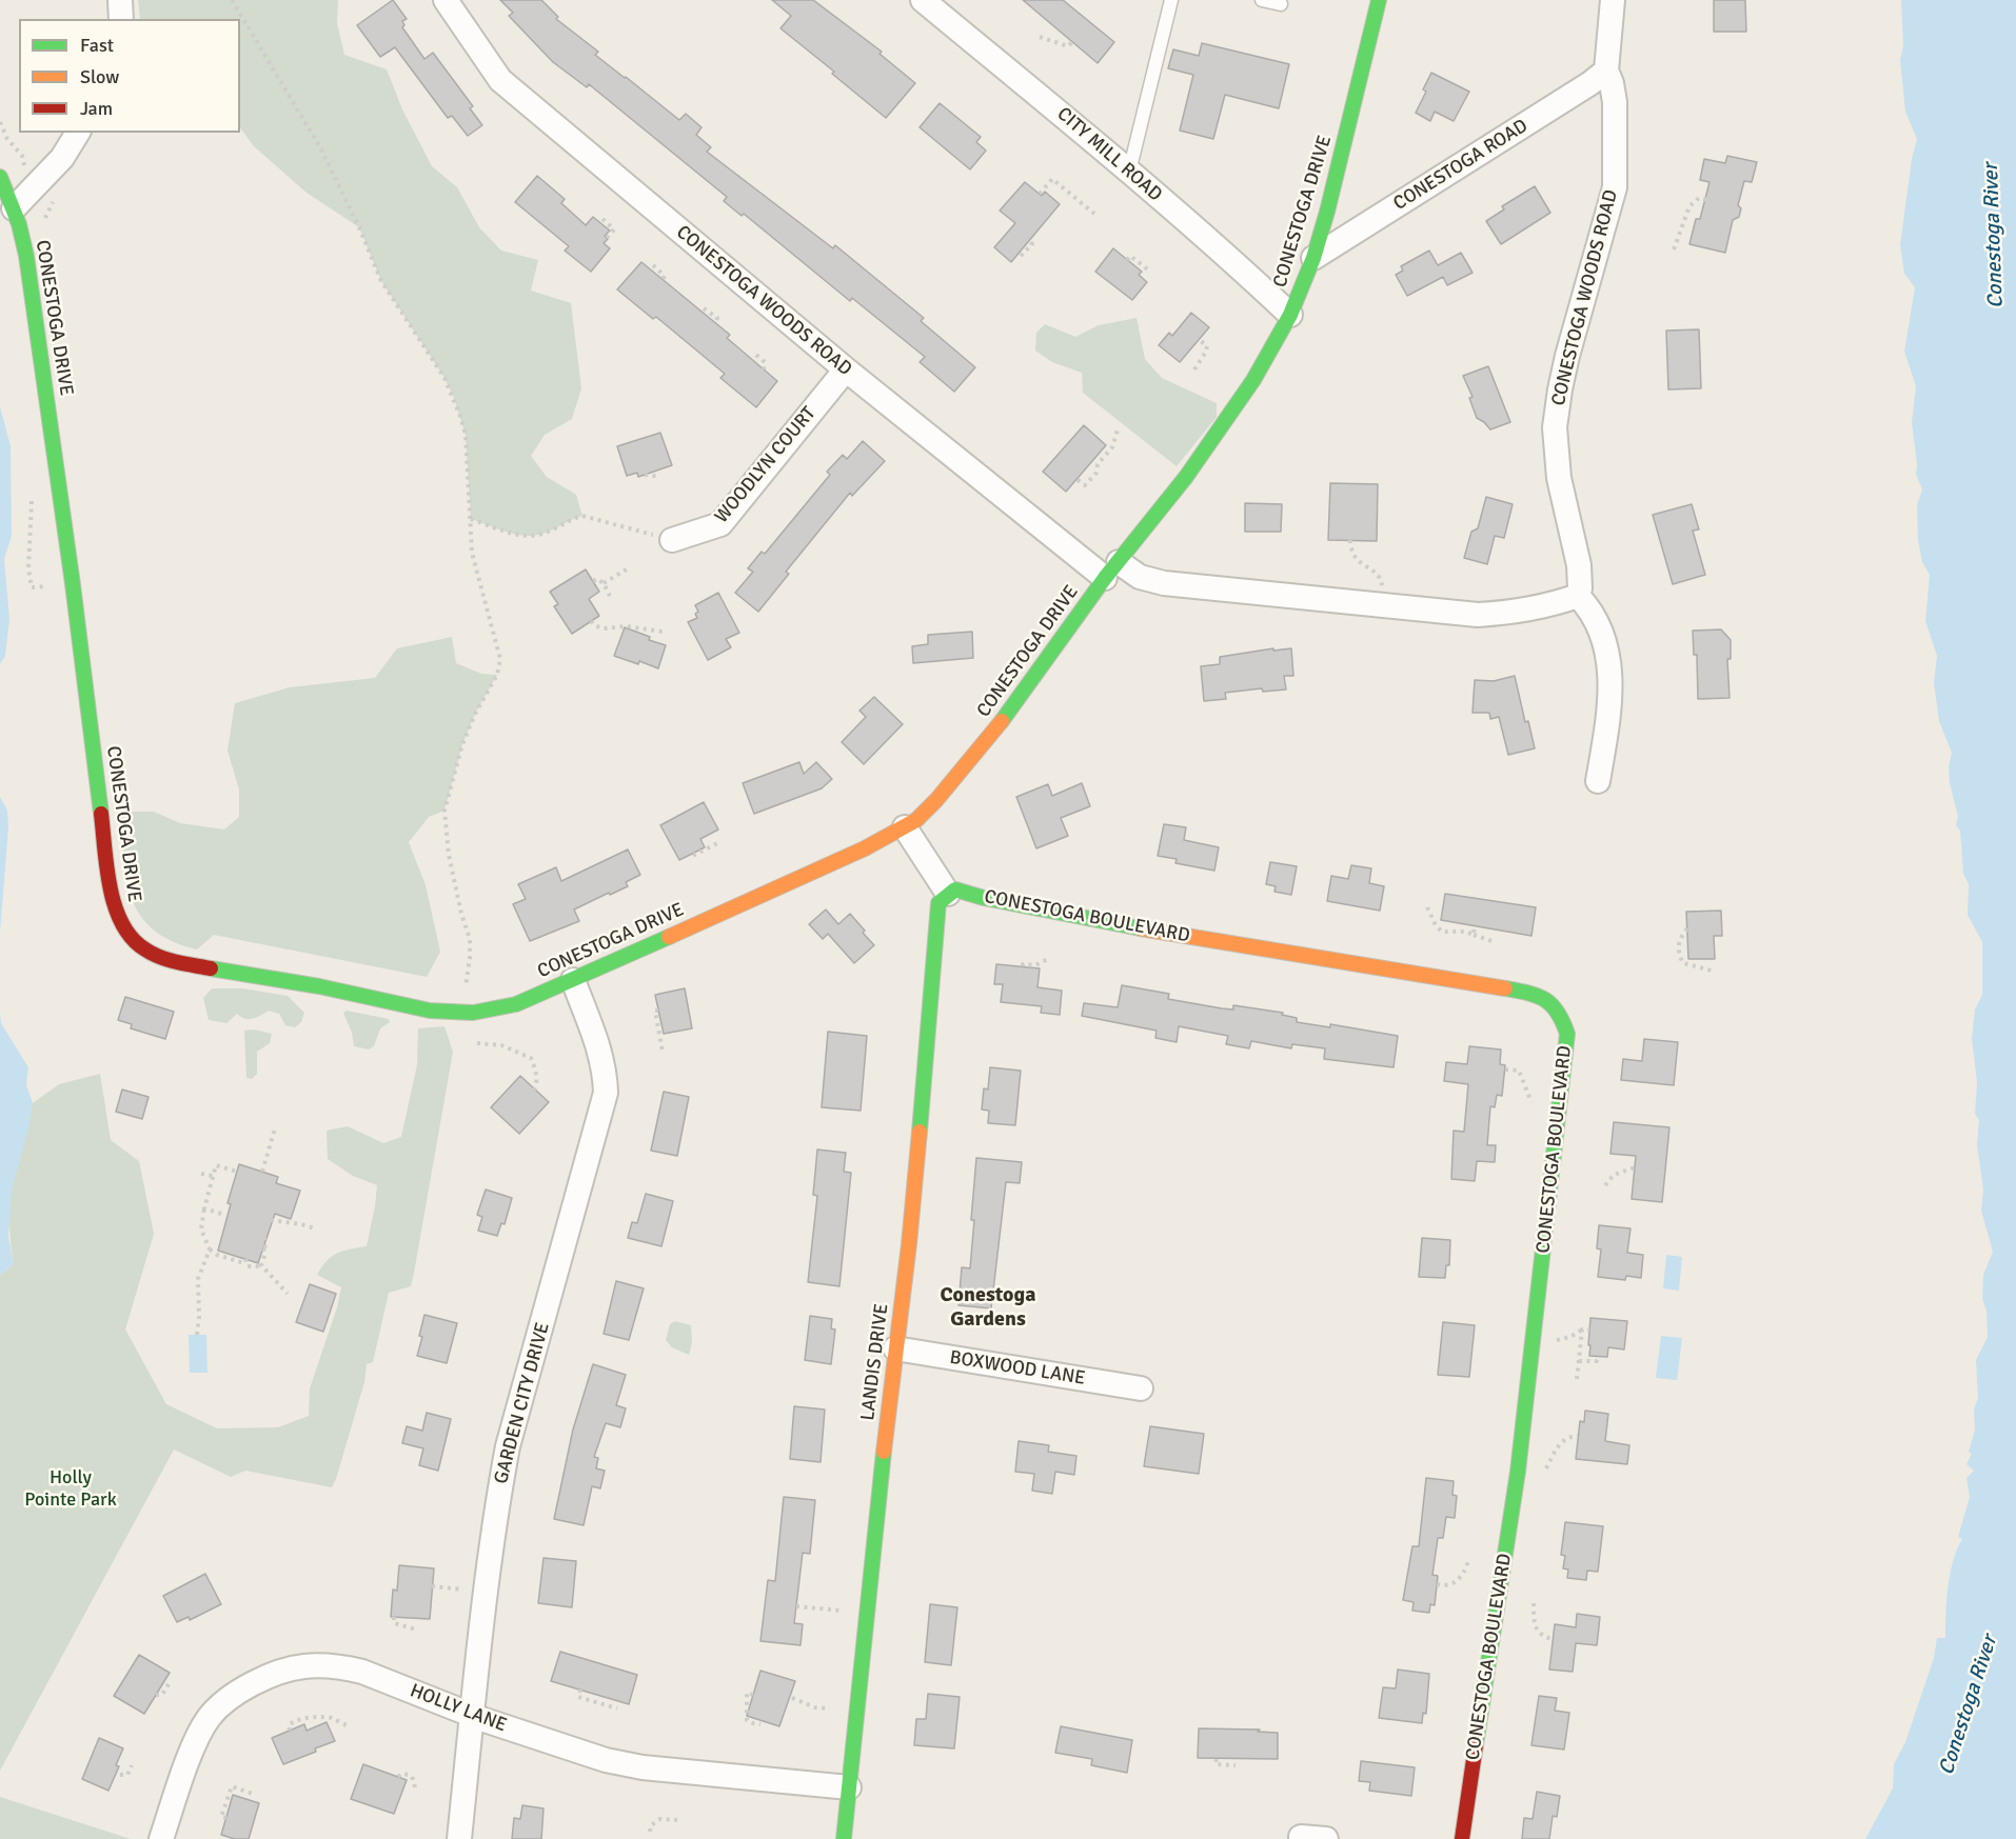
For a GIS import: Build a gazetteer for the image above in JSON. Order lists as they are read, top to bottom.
{
  "streets": {
    "street": [
      "CITY MILL ROAD",
      "CONESTOGA ROAD",
      "CONESTOGA DRIVE",
      "CONESTOGA WOODS ROAD",
      "WOODLYN COURT",
      "CONESTOGA BOULEVARD",
      "LANDIS DRIVE",
      "BOXWOOD LANE",
      "GARDEN CITY DRIVE",
      "HOLLY LANE"
    ]
  },
  "crossings": [
    ["CITY MILL ROAD", "CONESTOGA DRIVE"],
    ["CONESTOGA ROAD", "CONESTOGA DRIVE"],
    ["CONESTOGA ROAD", "CONESTOGA WOODS ROAD"],
    ["CONESTOGA DRIVE", "CONESTOGA WOODS ROAD"],
    ["CONESTOGA DRIVE", "GARDEN CITY DRIVE"],
    ["CONESTOGA WOODS ROAD", "WOODLYN COURT"],
    ["CONESTOGA BOULEVARD", "LANDIS DRIVE"],
    ["LANDIS DRIVE", "BOXWOOD LANE"],
    ["LANDIS DRIVE", "HOLLY LANE"],
    ["GARDEN CITY DRIVE", "HOLLY LANE"]
  ],
  "districts": ["Conestoga Gardens"],
  "water": ["Conestoga River"],
  "parks": ["Holly Pointe Park"],
  "legend": ["Fast", "Slow", "Jam"]
}
